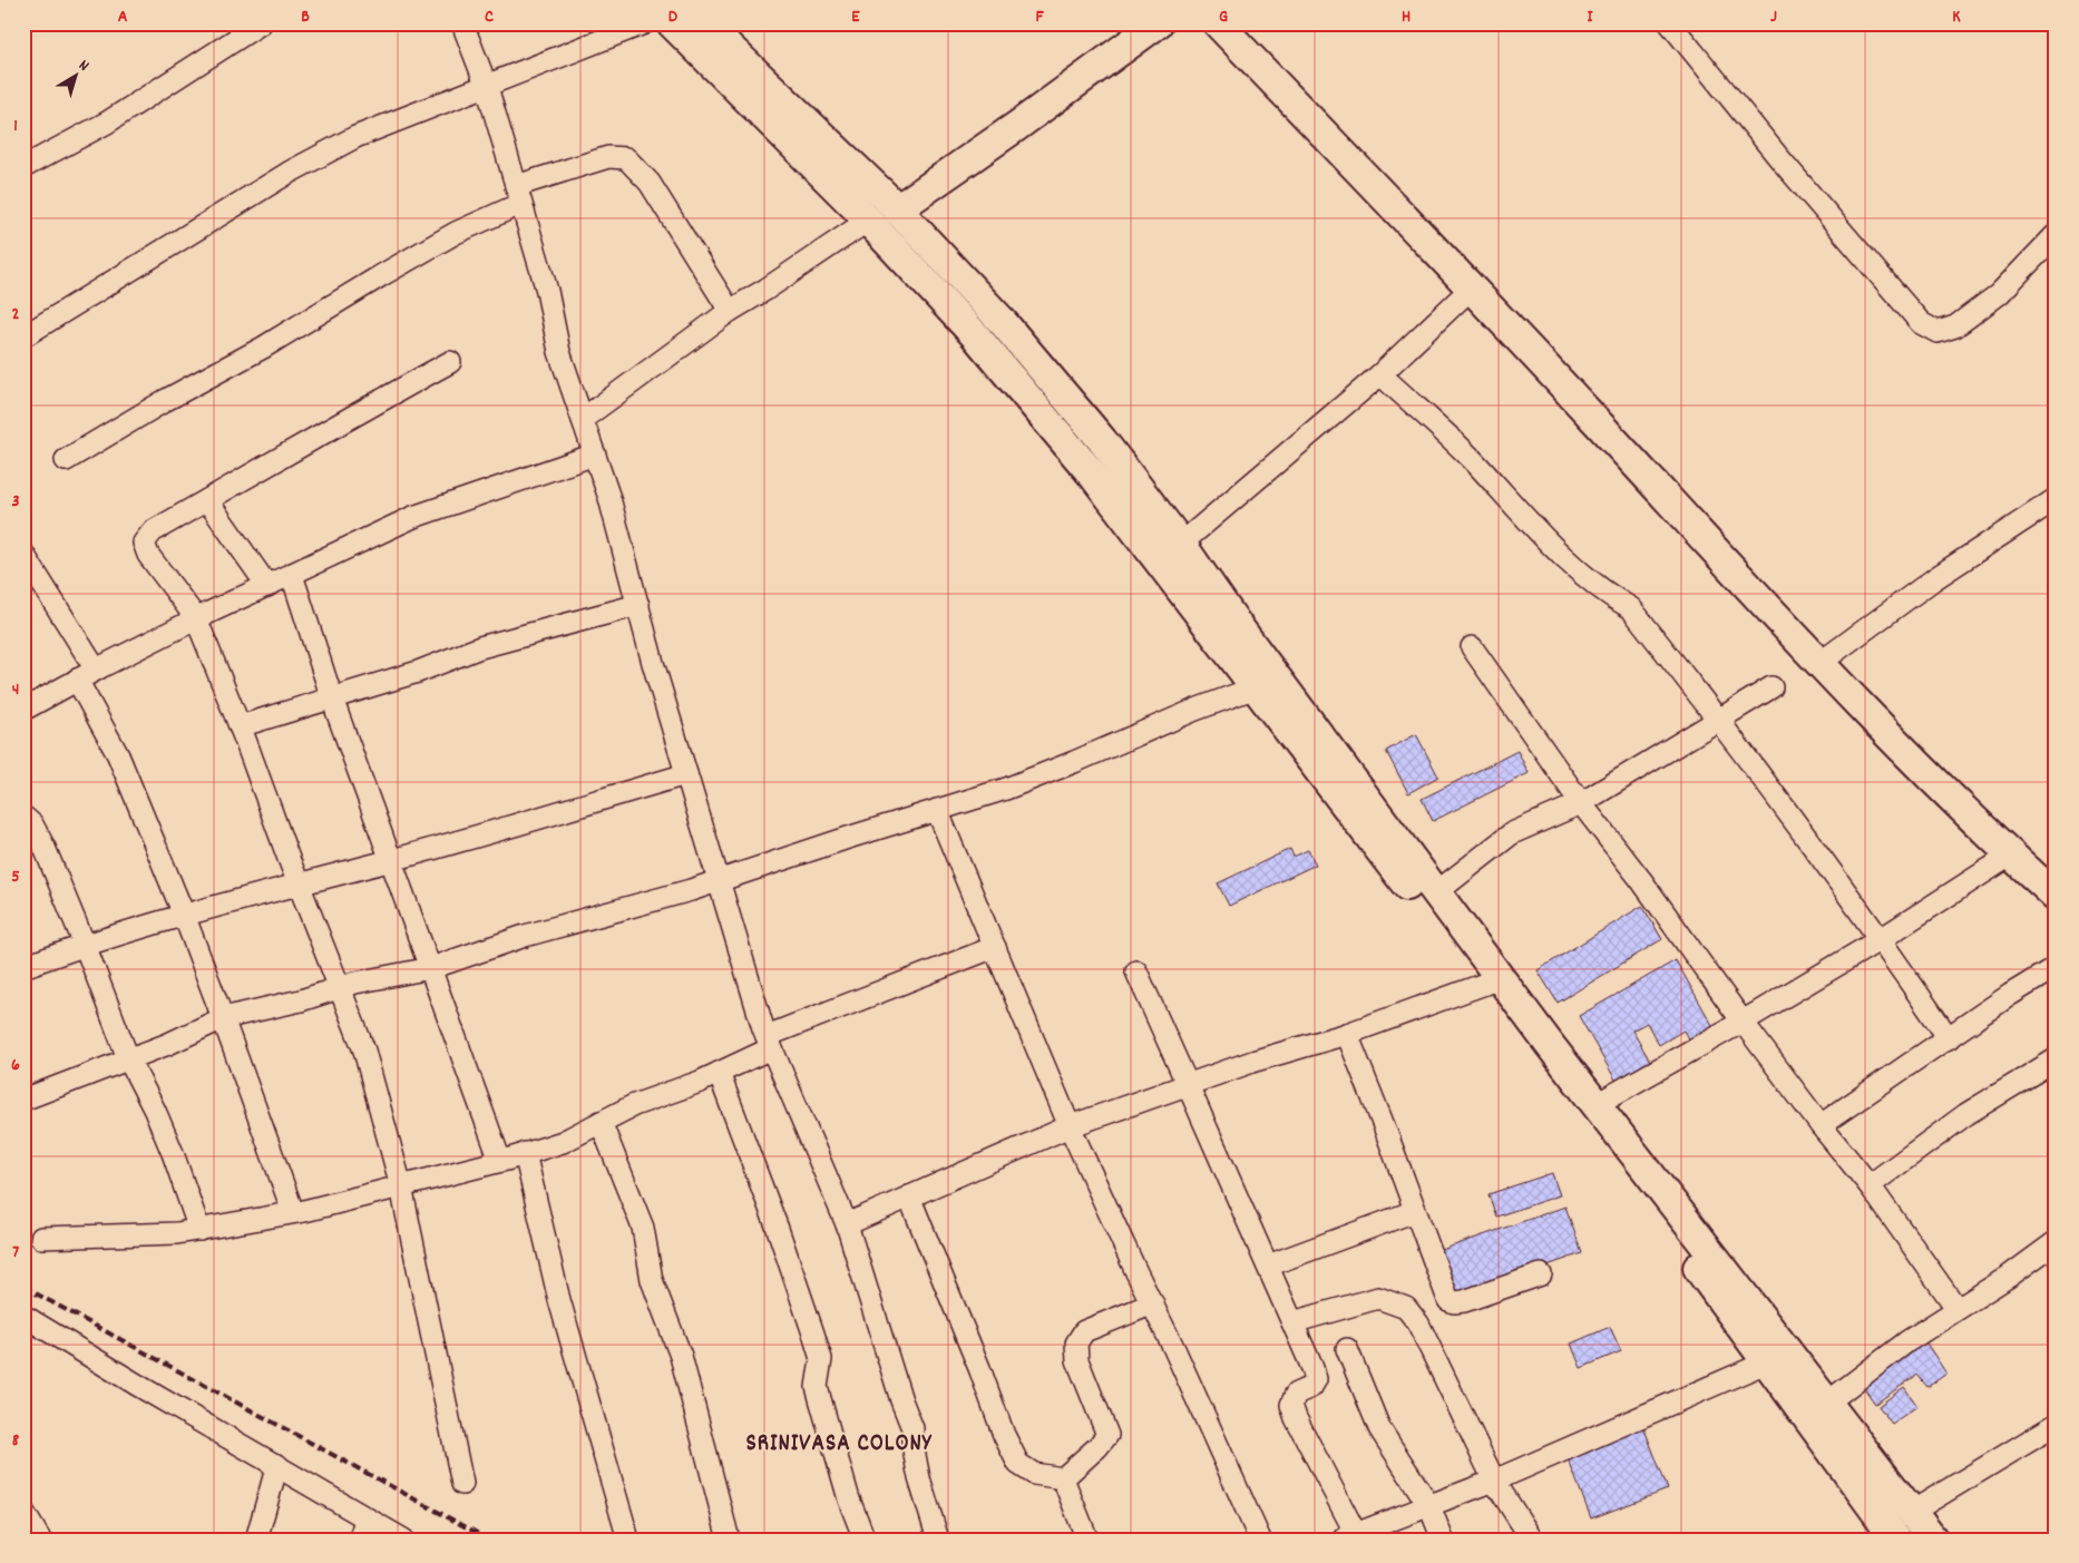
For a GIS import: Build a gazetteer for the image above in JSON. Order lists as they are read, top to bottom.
{
  "districts": ["SRINIVASA COLONY"],
  "north": "top right",
  "grid": {
    "columns": [
      "A",
      "B",
      "C",
      "D",
      "E",
      "F",
      "G",
      "H",
      "I",
      "J",
      "K"
    ],
    "rows": [
      "1",
      "2",
      "3",
      "4",
      "5",
      "6",
      "7",
      "8"
    ]
  }
}
